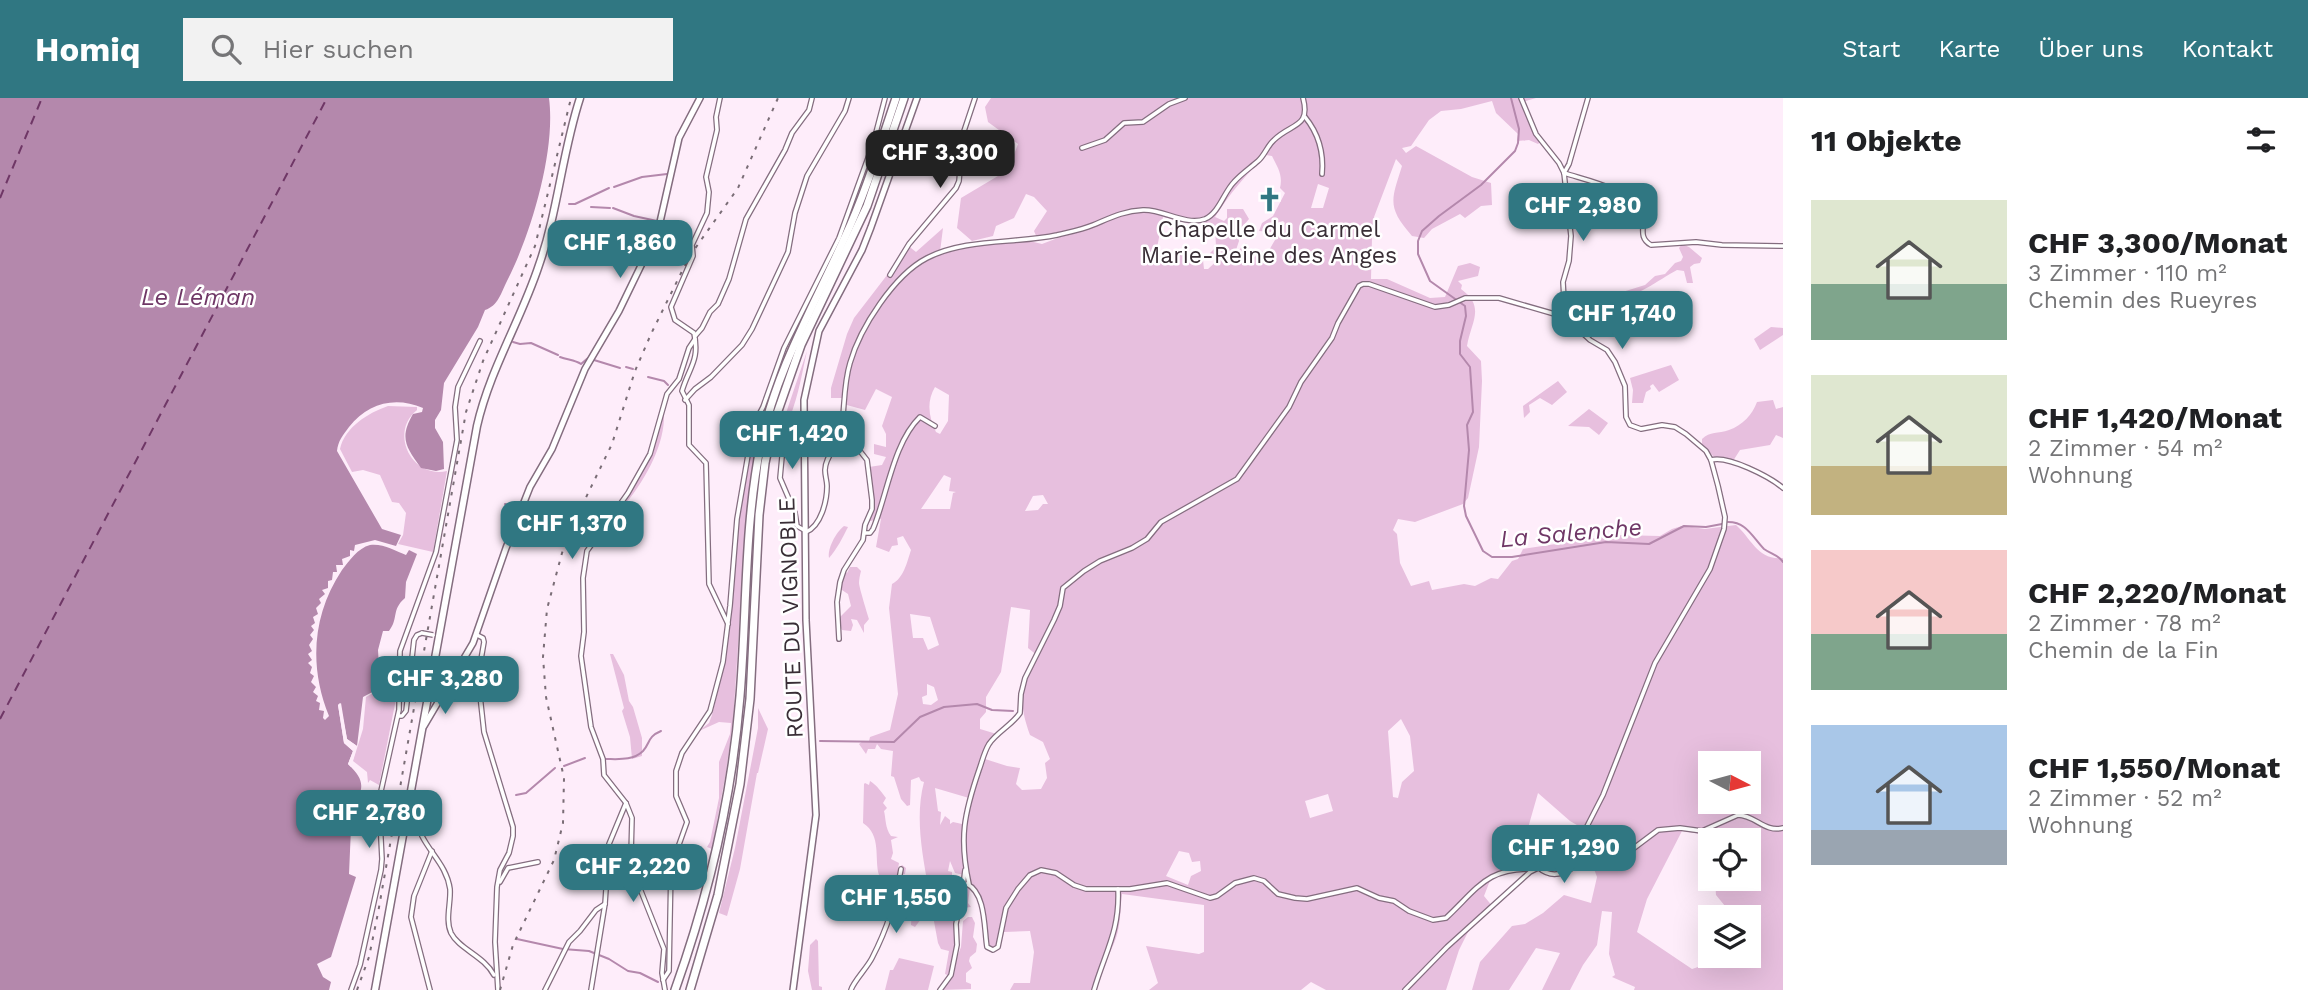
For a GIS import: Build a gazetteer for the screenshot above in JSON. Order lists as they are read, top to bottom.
{
  "streets": {
    "street": ["ROUTE DU VIGNOBLE"]
  },
  "water": ["Le Léman", "La Salenche"],
  "places": {
    "church": ["Chapelle du Carmel Marie-Reine des Anges"]
  },
  "north": "right",
  "page": {
    "header": "Homiq",
    "search": "Hier suchen",
    "nav": [
      "Start",
      "Karte",
      "Über uns",
      "Kontakt"
    ],
    "heading": "11 Objekte",
    "price": [
      "CHF 3,300",
      "CHF 2,980",
      "CHF 1,860",
      "CHF 1,740",
      "CHF 1,420",
      "CHF 1,370",
      "CHF 3,280",
      "CHF 2,780",
      "CHF 1,290",
      "CHF 2,220",
      "CHF 1,550"
    ],
    "list": [
      {
        "name": "CHF 3,300/Monat",
        "note": "3 Zimmer · 110 m² · Chemin des Rueyres"
      },
      {
        "name": "CHF 1,420/Monat",
        "note": "2 Zimmer · 54 m² · Wohnung"
      },
      {
        "name": "CHF 2,220/Monat",
        "note": "2 Zimmer · 78 m² · Chemin de la Fin"
      },
      {
        "name": "CHF 1,550/Monat",
        "note": "2 Zimmer · 52 m² · Wohnung"
      }
    ]
  }
}
